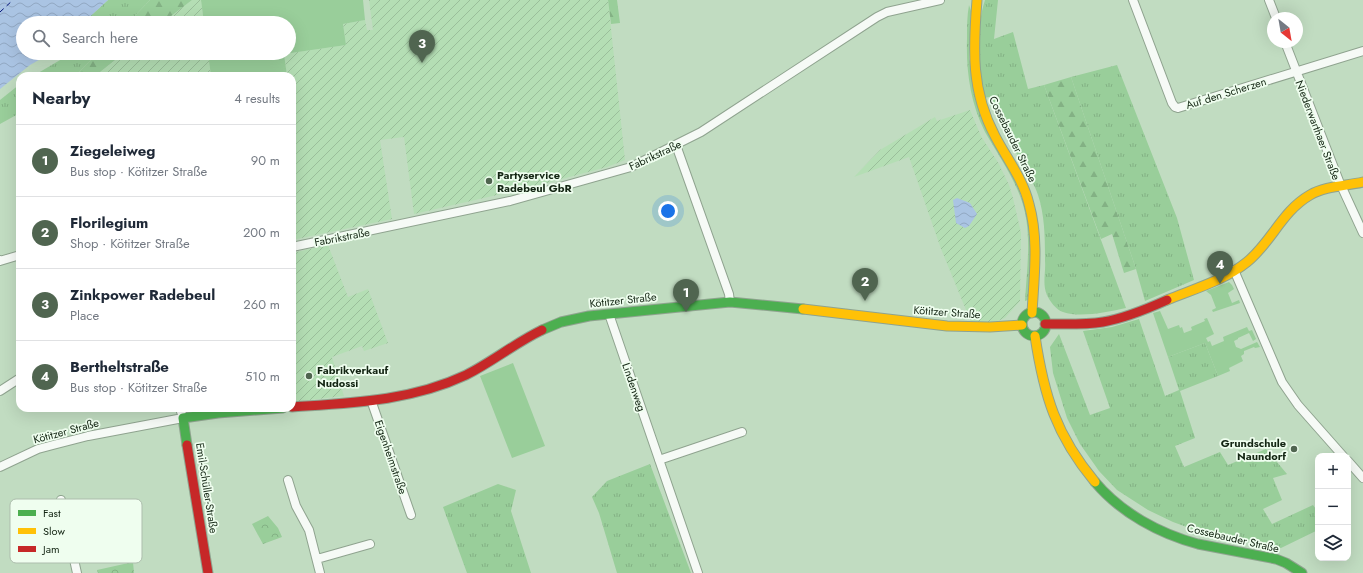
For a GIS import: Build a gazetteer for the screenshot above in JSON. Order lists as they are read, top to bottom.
{
  "streets": {
    "street": [
      "Auf den Scherzen",
      "Niederwarthaer Straße",
      "Cossebauder Straße",
      "Fabrikstraße",
      "Kötitzer Straße",
      "Lindenweg",
      "Eigenheimstraße",
      "Emil-Schüller-Straße"
    ]
  },
  "crossings": [
    ["Auf den Scherzen", "Niederwarthaer Straße"],
    ["Cossebauder Straße", "Kötitzer Straße"],
    ["Kötitzer Straße", "Lindenweg"],
    ["Kötitzer Straße", "Eigenheimstraße"],
    ["Kötitzer Straße", "Emil-Schüller-Straße"]
  ],
  "places": ["Partyservice Radebeul GbR", "Fabrikverkauf Nudossi", "Grundschule Naundorf"],
  "legend": ["Fast", "Slow", "Jam"],
  "north": "bottom right",
  "page": {
    "search": "Search here",
    "pins": [
      "3",
      "4",
      "2",
      "1"
    ],
    "heading": ["Nearby", "4 results"],
    "list": [
      {
        "mark": "1",
        "name": "Ziegeleiweg",
        "note": "Bus stop · Kötitzer Straße",
        "value": "90 m"
      },
      {
        "mark": "2",
        "name": "Florilegium",
        "note": "Shop · Kötitzer Straße",
        "value": "200 m"
      },
      {
        "mark": "3",
        "name": "Zinkpower Radebeul",
        "note": "Place",
        "value": "260 m"
      },
      {
        "mark": "4",
        "name": "Bertheltstraße",
        "note": "Bus stop · Kötitzer Straße",
        "value": "510 m"
      }
    ],
    "map_buttons": ["+", "−"]
  }
}
